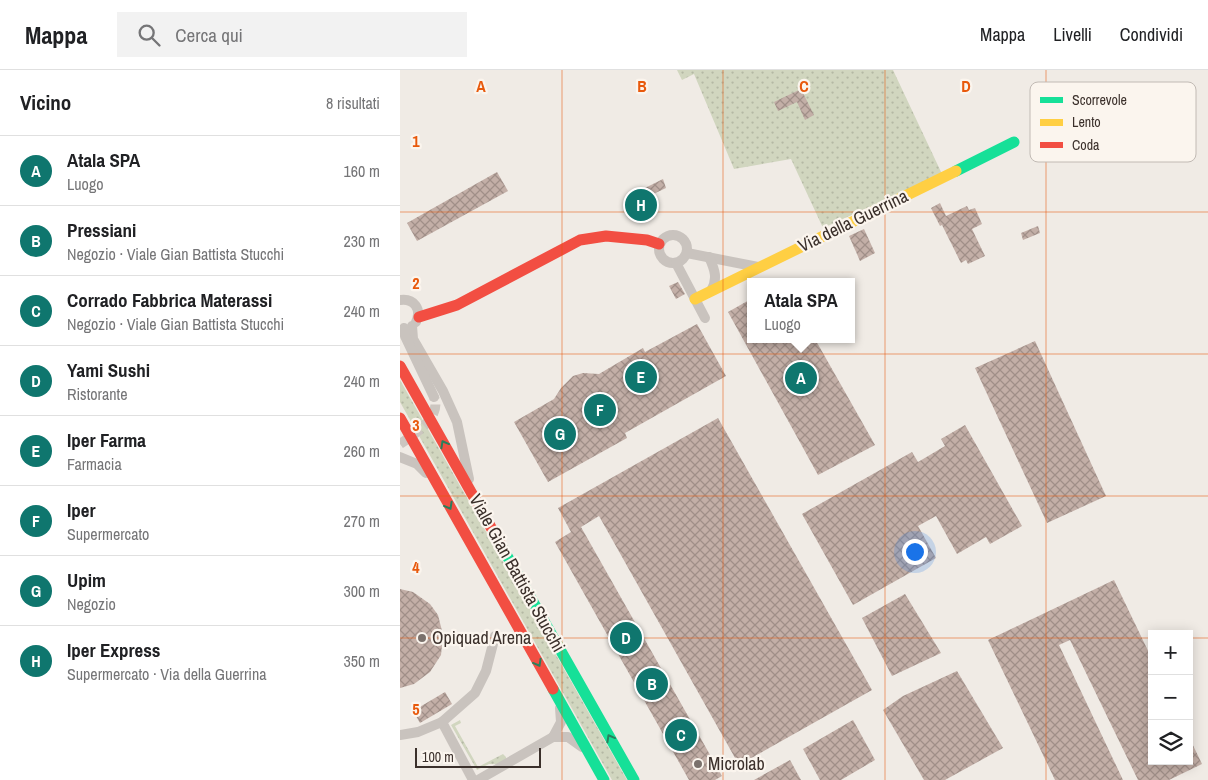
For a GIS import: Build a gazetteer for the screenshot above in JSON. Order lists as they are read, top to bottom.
{
  "streets": {
    "main road": ["Via della Guerrina", "Viale Gian Battista Stucchi"]
  },
  "places": ["Opiquad Arena", "Microlab"],
  "legend": ["Scorrevole", "Lento", "Coda"],
  "scale_bar": "100 m",
  "page": {
    "header": "Mappa",
    "search": "Cerca qui",
    "nav": ["Mappa", "Livelli", "Condividi"],
    "heading": ["Vicino", "8 risultati"],
    "list": [
      {
        "mark": "A",
        "name": "Atala SPA",
        "note": "Luogo",
        "value": "160 m"
      },
      {
        "mark": "B",
        "name": "Pressiani",
        "note": "Negozio · Viale Gian Battista Stucchi",
        "value": "230 m"
      },
      {
        "mark": "C",
        "name": "Corrado Fabbrica Materassi",
        "note": "Negozio · Viale Gian Battista Stucchi",
        "value": "240 m"
      },
      {
        "mark": "D",
        "name": "Yami Sushi",
        "note": "Ristorante",
        "value": "240 m"
      },
      {
        "mark": "E",
        "name": "Iper Farma",
        "note": "Farmacia",
        "value": "260 m"
      },
      {
        "mark": "F",
        "name": "Iper",
        "note": "Supermercato",
        "value": "270 m"
      },
      {
        "mark": "G",
        "name": "Upim",
        "note": "Negozio",
        "value": "300 m"
      },
      {
        "mark": "H",
        "name": "Iper Express",
        "note": "Supermercato · Via della Guerrina",
        "value": "350 m"
      }
    ],
    "pins": [
      "H",
      "E",
      "A",
      "F",
      "G",
      "D",
      "B",
      "C"
    ],
    "popup": ["Atala SPA", "Luogo"],
    "map_buttons": ["+", "−"],
    "scale": "100 m"
  },
  "grid": {
    "columns": [
      "A",
      "B",
      "C",
      "D"
    ],
    "rows": [
      "1",
      "2",
      "3",
      "4",
      "5"
    ]
  }
}
